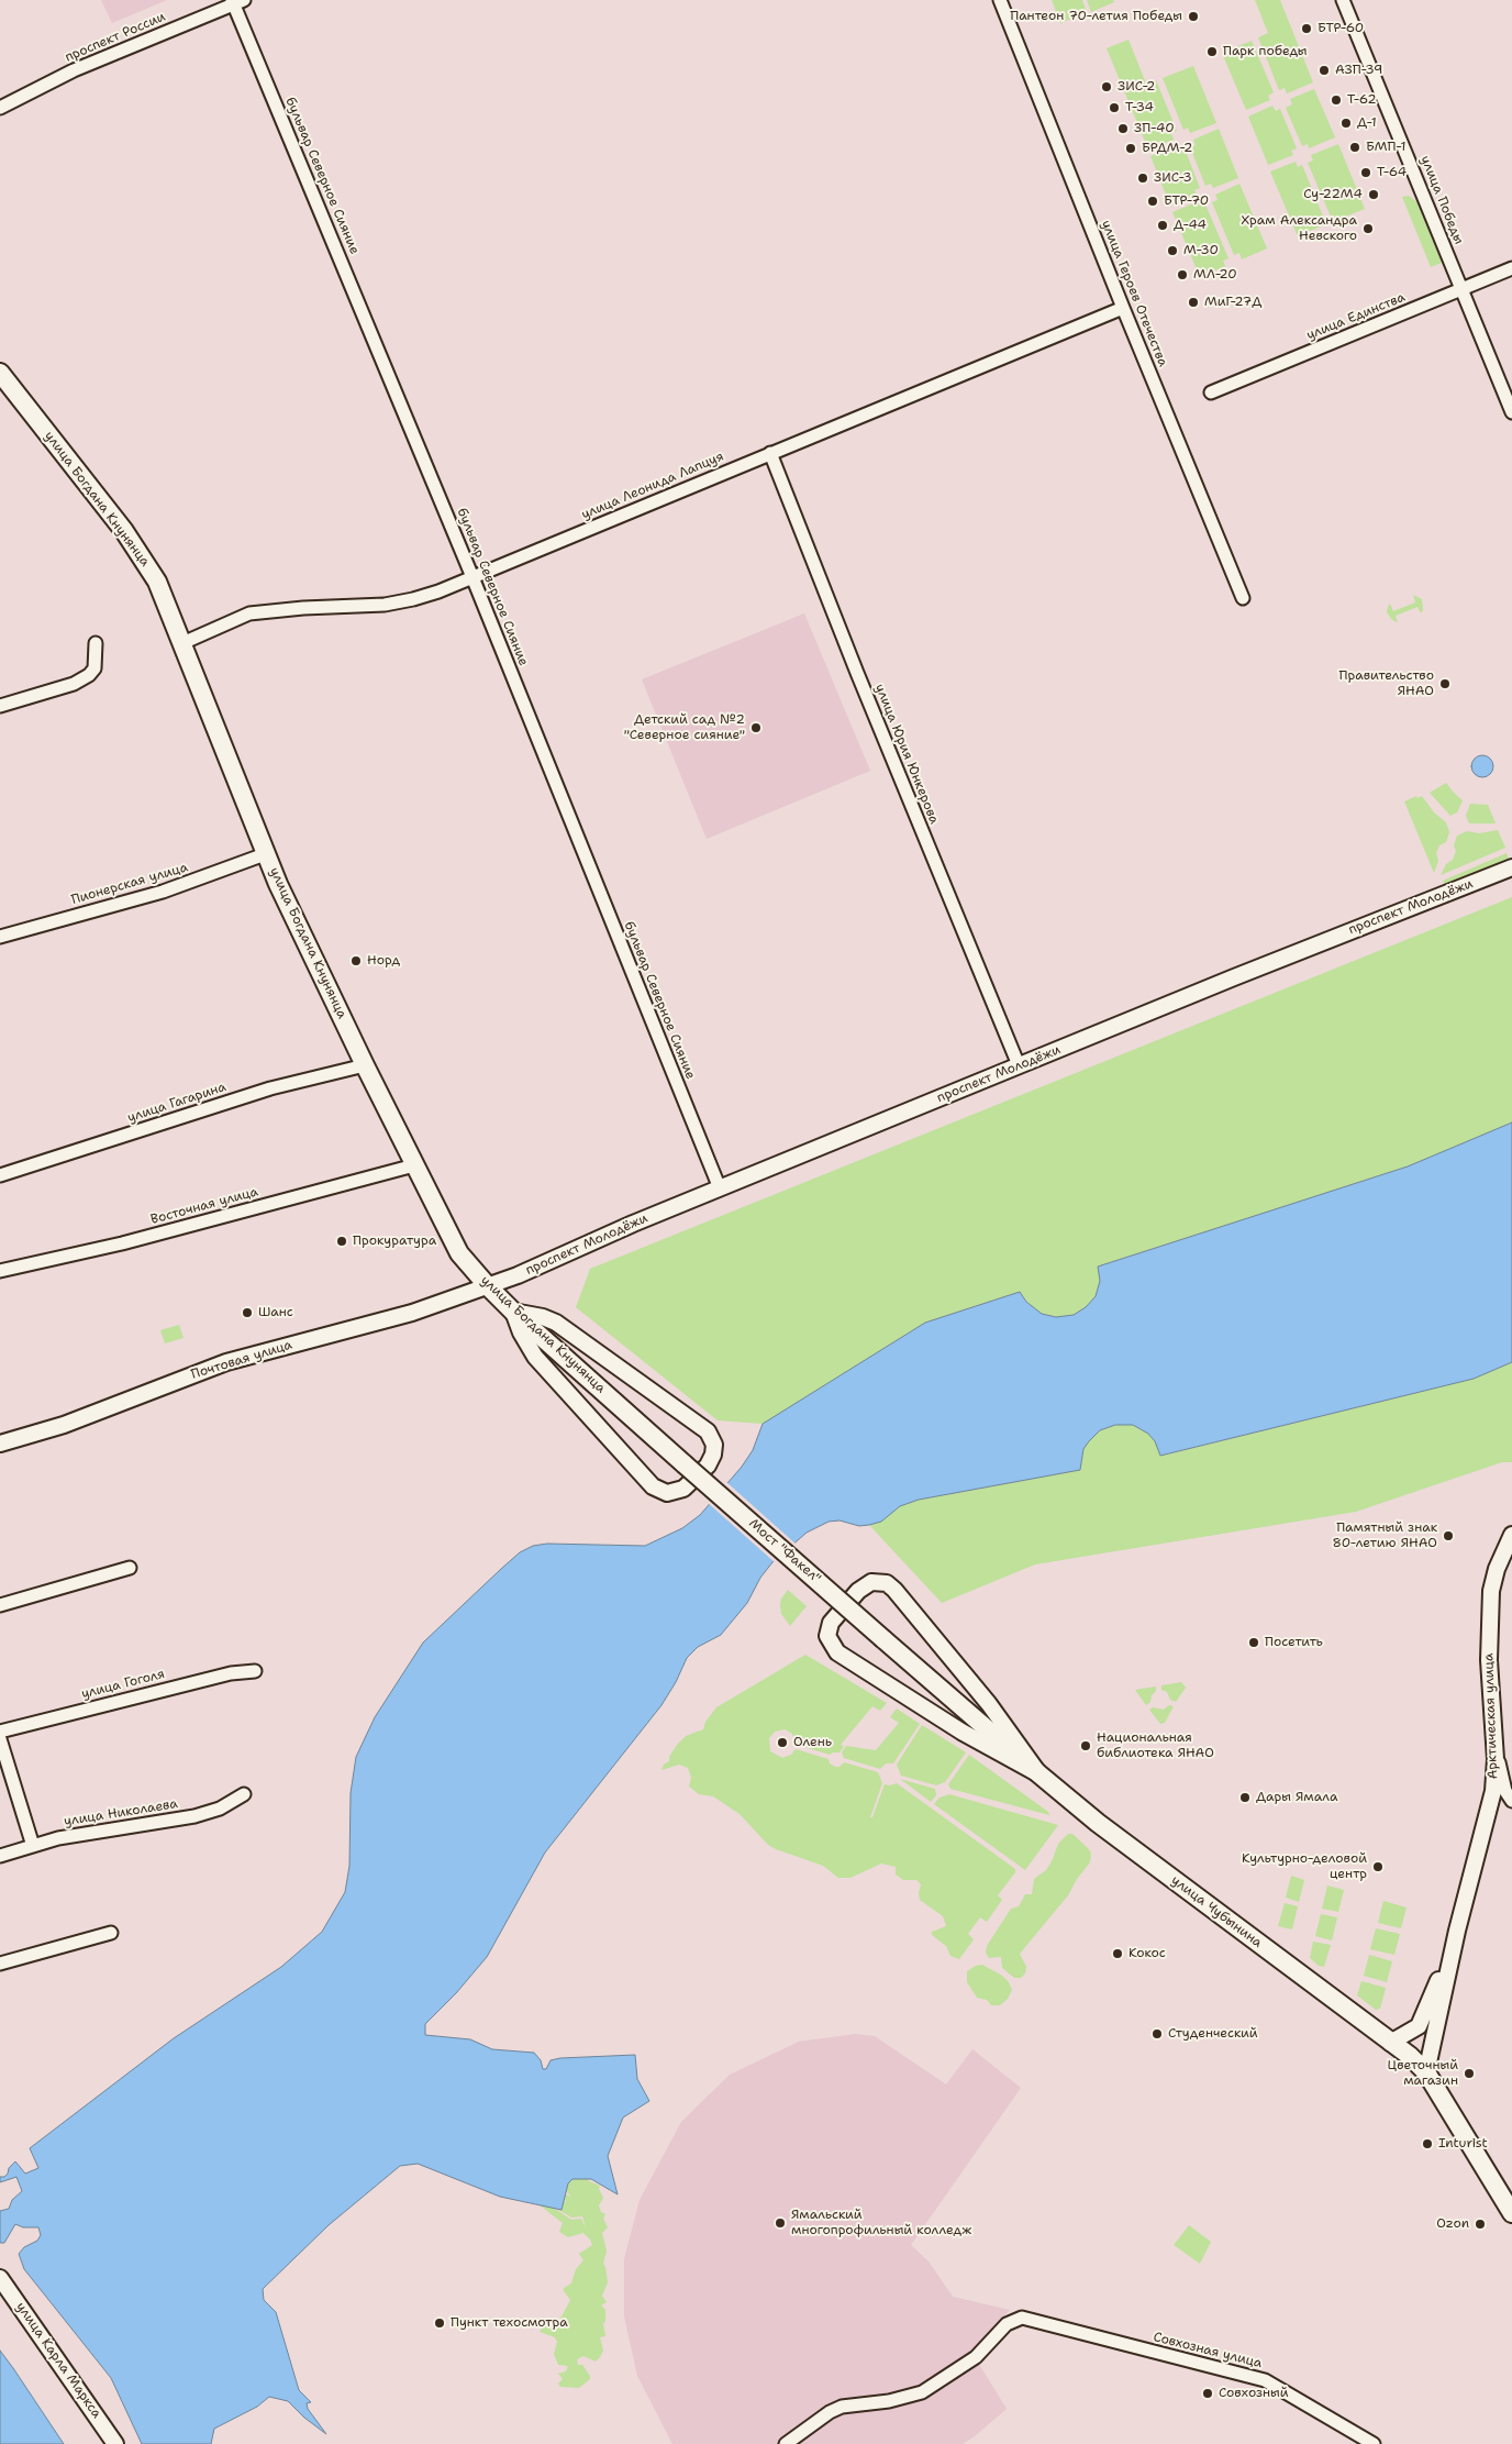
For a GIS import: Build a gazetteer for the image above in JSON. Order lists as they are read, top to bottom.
{
  "streets": {
    "main road": ["улица Богдана Кнунянца", "Мост \"Факел\"", "улица Чубынина"],
    "street": [
      "проспект России",
      "бульвар Северное Сияние",
      "улица Победы",
      "улица Героев Отечества",
      "улица Единства",
      "улица Леонида Лапцуя",
      "улица Юрия Юнкерова",
      "Пионерская улица",
      "проспект Молодёжи",
      "улица Гагарина",
      "Восточная улица",
      "Почтовая улица",
      "улица Гоголя",
      "Арктическая улица",
      "улица Николаева",
      "Совхозная улица",
      "улица Карла Маркса"
    ]
  },
  "crossings": [
    ["проспект России", "бульвар Северное Сияние"],
    ["бульвар Северное Сияние", "улица Леонида Лапцуя"],
    ["бульвар Северное Сияние", "проспект Молодёжи"],
    ["улица Победы", "улица Единства"],
    ["улица Героев Отечества", "улица Леонида Лапцуя"],
    ["улица Леонида Лапцуя", "улица Богдана Кнунянца"],
    ["улица Леонида Лапцуя", "улица Юрия Юнкерова"],
    ["улица Богдана Кнунянца", "Пионерская улица"],
    ["улица Богдана Кнунянца", "проспект Молодёжи"],
    ["улица Богдана Кнунянца", "улица Гагарина"],
    ["улица Богдана Кнунянца", "Восточная улица"],
    ["улица Богдана Кнунянца", "Почтовая улица"],
    ["улица Богдана Кнунянца", "Мост \"Факел\""],
    ["улица Юрия Юнкерова", "проспект Молодёжи"],
    ["проспект Молодёжи", "Почтовая улица"],
    ["Мост \"Факел\"", "улица Чубынина"],
    ["Арктическая улица", "улица Чубынина"]
  ],
  "places": [
    "Пантеон 70-летия Победы",
    "БТР-60",
    "Парк победы",
    "АЗП-39",
    "ЗИС-2",
    "Т-62",
    "Т-34",
    "Д-1",
    "ЗП-40",
    "БМП-1",
    "БРДМ-2",
    "Т-64",
    "ЗИС-3",
    "Су-22М4",
    "БТР-70",
    "Д-44",
    "Храм Александра Невского",
    "М-30",
    "МЛ-20",
    "МиГ-27Д",
    "Правительство ЯНАО",
    "Детский сад №2 \"Северное сияние\"",
    "Норд",
    "Прокуратура",
    "Шанс",
    "Памятный знак 80-летию ЯНАО",
    "Посетить",
    "Олень",
    "Национальная библиотека ЯНАО",
    "Дары Ямала",
    "Культурно-деловой центр",
    "Кокос",
    "Студенческий",
    "Цветочный магазин",
    "Inturist",
    "Ямальский многопрофильный колледж",
    "Ozon",
    "Пункт техосмотра",
    "Совхозный"
  ]
}
